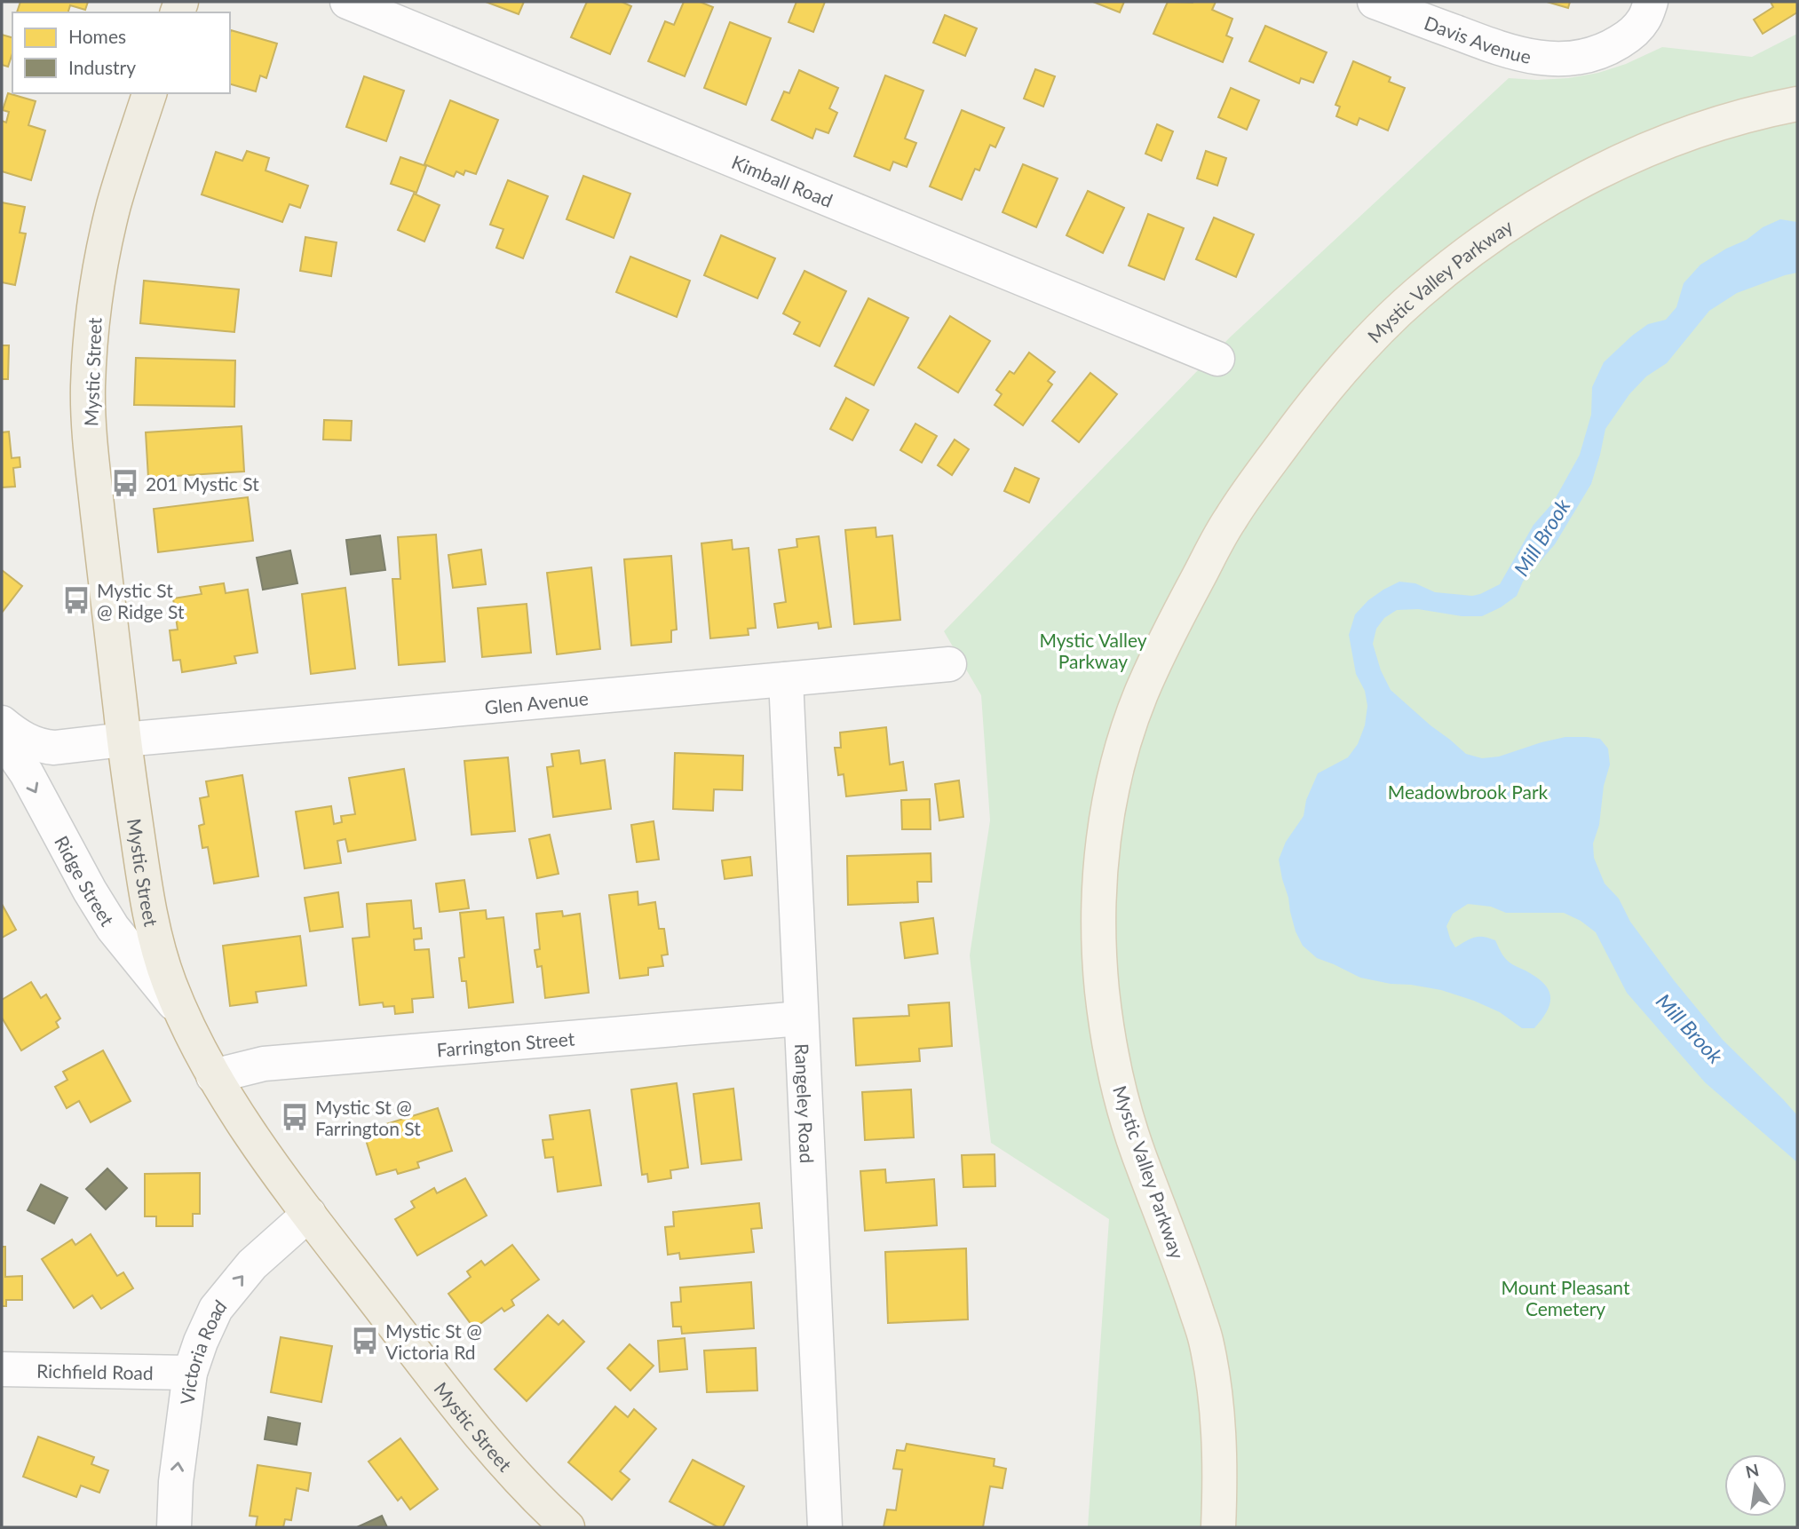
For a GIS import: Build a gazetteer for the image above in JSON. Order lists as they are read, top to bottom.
{
  "streets": {
    "highway": ["Mystic Street"],
    "main road": ["Mystic Valley Parkway"],
    "street": [
      "Davis Avenue",
      "Kimball Road",
      "Glen Avenue",
      "Ridge Street",
      "Farrington Street",
      "Rangeley Road",
      "Victoria Road",
      "Richfield Road"
    ]
  },
  "crossings": [
    ["Mystic Street", "Glen Avenue"],
    ["Mystic Street", "Ridge Street"],
    ["Mystic Street", "Farrington Street"],
    ["Mystic Street", "Victoria Road"],
    ["Glen Avenue", "Rangeley Road"],
    ["Farrington Street", "Rangeley Road"],
    ["Victoria Road", "Richfield Road"]
  ],
  "one_way": ["Ridge Street", "Victoria Road"],
  "water": ["Mill Brook"],
  "parks": ["Mystic Valley Parkway", "Meadowbrook Park", "Mount Pleasant Cemetery"],
  "places": {
    "bus stop": [
      "201 Mystic St",
      "Mystic St @ Ridge St",
      "Mystic St @ Farrington St",
      "Mystic St @ Victoria Rd"
    ]
  },
  "legend": ["Homes", "Industry"],
  "north": "top"
}
